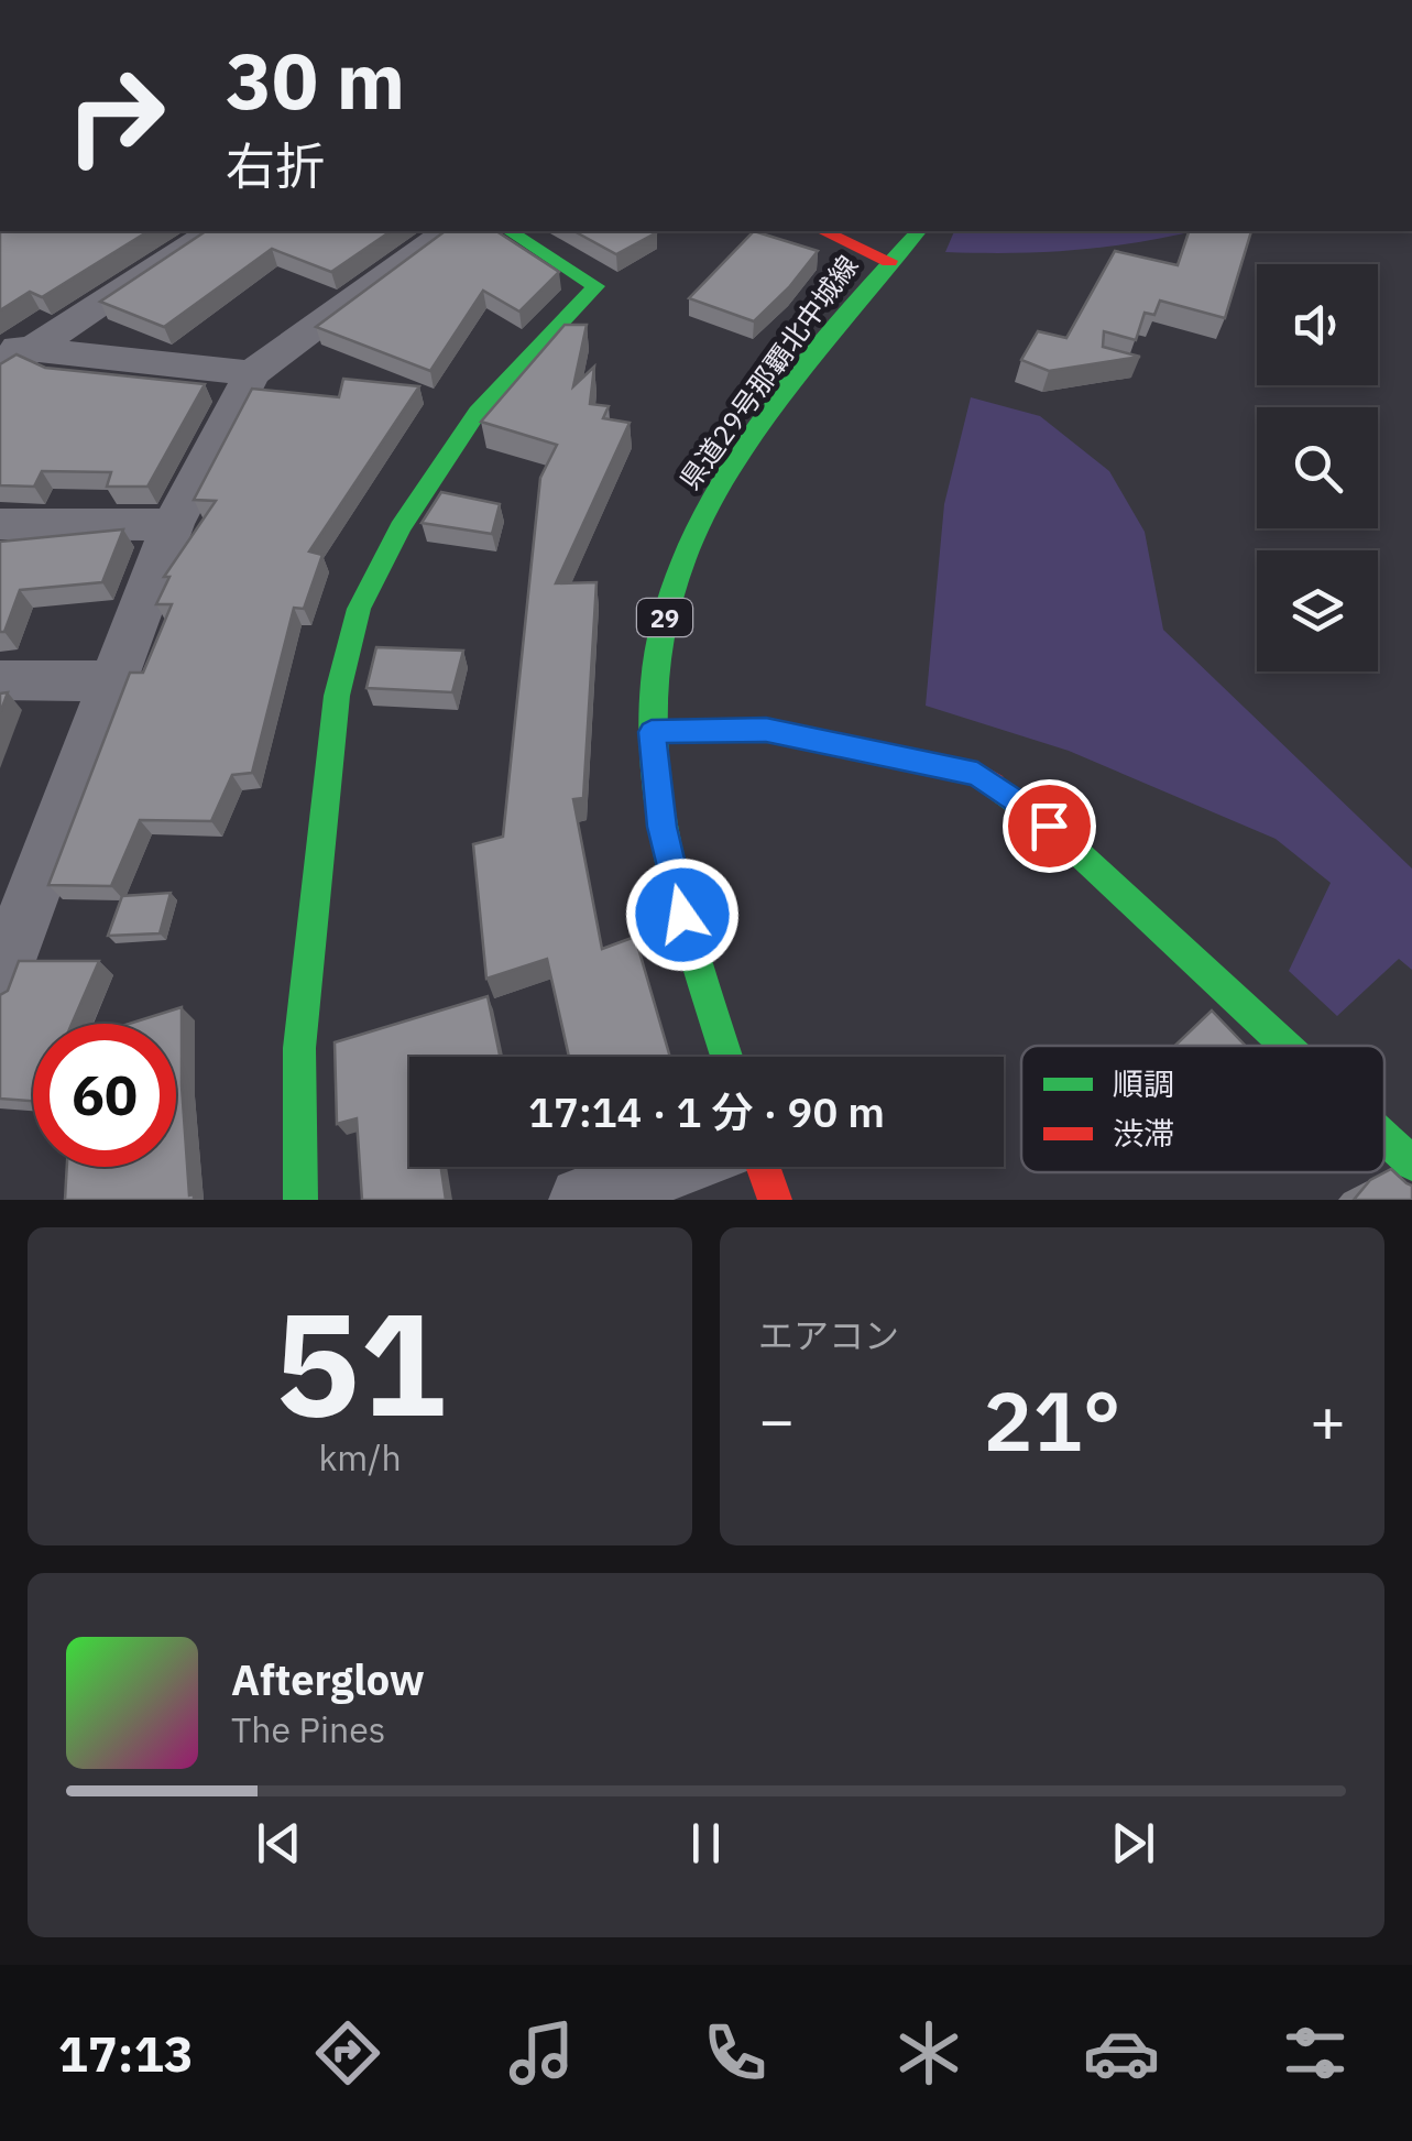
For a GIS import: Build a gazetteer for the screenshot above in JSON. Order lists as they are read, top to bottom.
{
  "streets": {
    "street": ["県道29号那覇北中城線", "29"]
  },
  "legend": ["順調", "渋滞"],
  "page": {
    "turn": ["30 m", "右折"],
    "limit": "60",
    "trip": "17:14 · 1 分 · 90 m",
    "tile": [
      ["51", "km/h"],
      "エアコン"
    ],
    "heat": ["−", "21°", "+"],
    "song": ["Afterglow", "The Pines"],
    "tabs": "17:13"
  }
}
